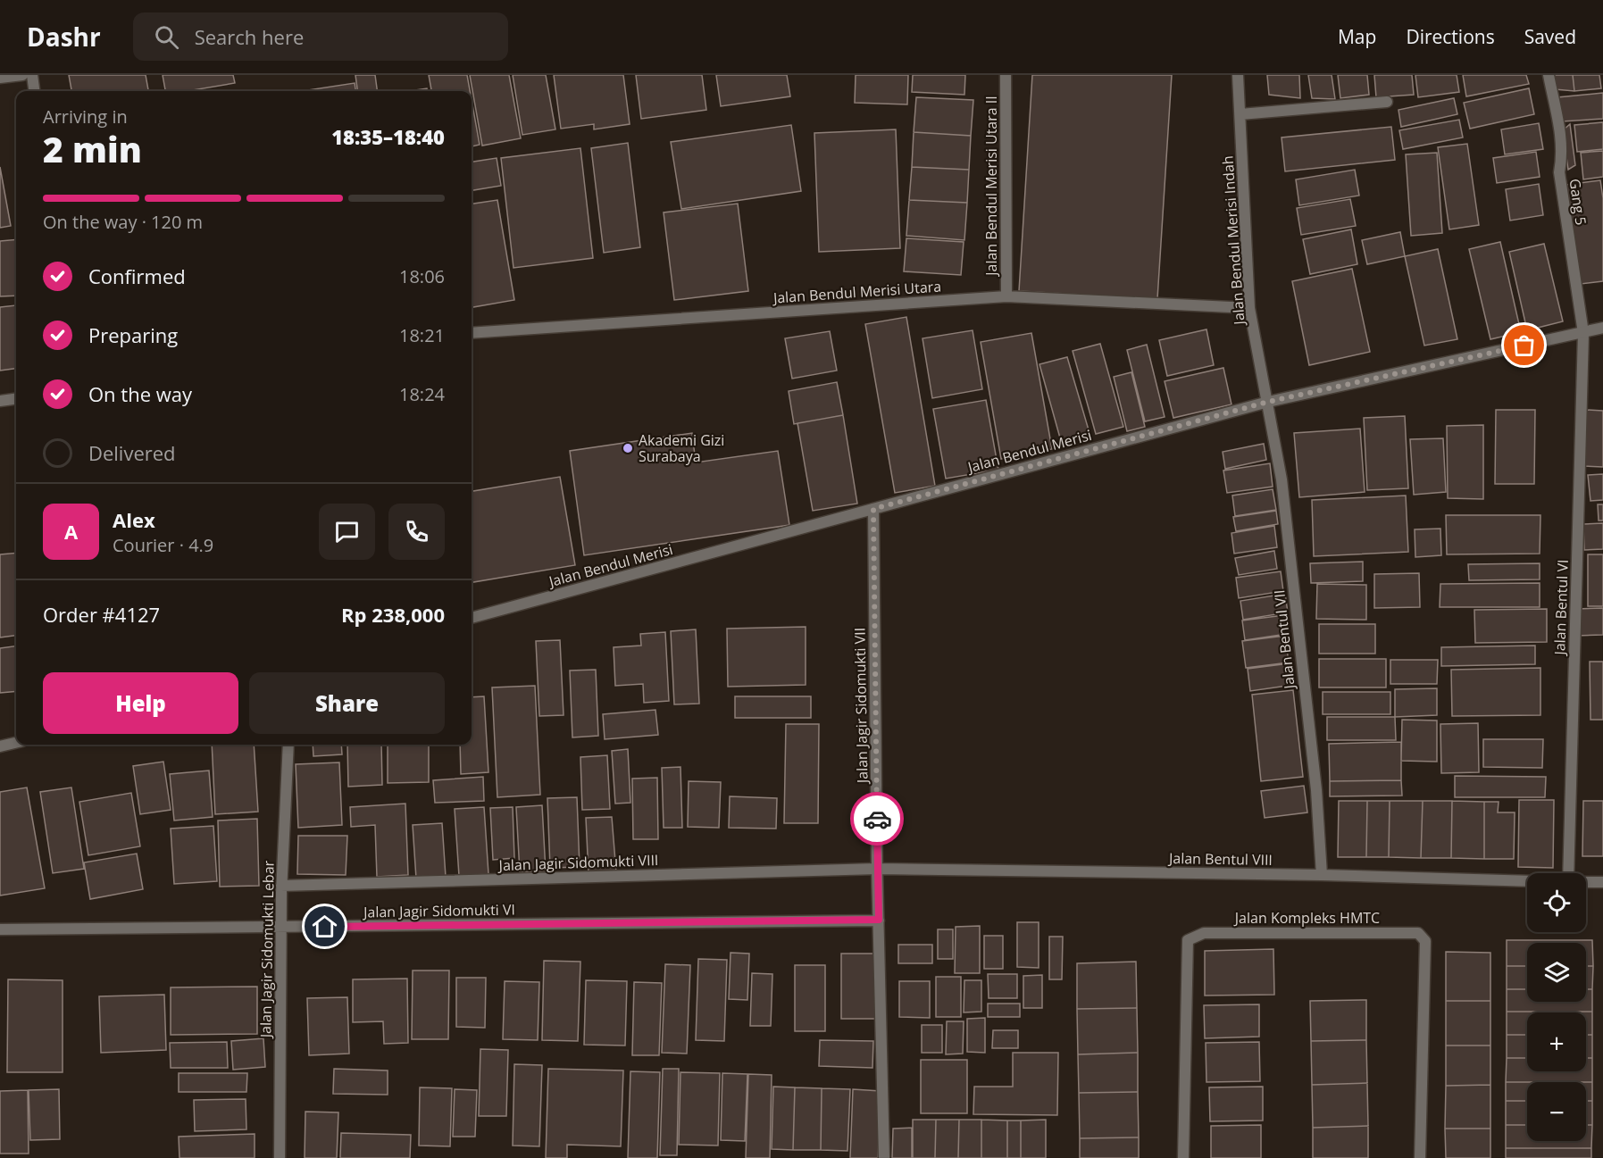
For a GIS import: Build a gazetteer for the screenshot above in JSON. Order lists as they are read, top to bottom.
{
  "streets": {
    "street": [
      "Jalan Bendul Merisi Utara II",
      "Gang 5",
      "Jalan Bendul Merisi Indah",
      "Jalan Bendul Merisi Utara",
      "Jalan Bendul Merisi",
      "Jalan Bentul VI",
      "Jalan Bentul VII",
      "Jalan Jagir Sidomukti VII",
      "Jalan Bentul VIII",
      "Jalan Jagir Sidomukti VIII",
      "Jalan Jagir Sidomukti VI",
      "Jalan Kompleks HMTC",
      "Jalan Jagir Sidomukti Lebar"
    ]
  },
  "crossings": [
    ["Jalan Bendul Merisi Utara II", "Jalan Bendul Merisi Utara"],
    ["Gang 5", "Jalan Bendul Merisi"],
    ["Gang 5", "Jalan Bentul VI"],
    ["Jalan Bendul Merisi Indah", "Jalan Bendul Merisi Utara"],
    ["Jalan Bendul Merisi Indah", "Jalan Bendul Merisi"],
    ["Jalan Bendul Merisi Indah", "Jalan Bentul VII"],
    ["Jalan Bendul Merisi", "Jalan Bentul VI"],
    ["Jalan Bendul Merisi", "Jalan Bentul VII"],
    ["Jalan Bendul Merisi", "Jalan Jagir Sidomukti VII"],
    ["Jalan Bentul VII", "Jalan Bentul VIII"],
    ["Jalan Jagir Sidomukti VII", "Jalan Bentul VIII"],
    ["Jalan Jagir Sidomukti VII", "Jalan Jagir Sidomukti VIII"],
    ["Jalan Jagir Sidomukti VII", "Jalan Jagir Sidomukti VI"],
    ["Jalan Bentul VIII", "Jalan Jagir Sidomukti VIII"],
    ["Jalan Jagir Sidomukti VIII", "Jalan Jagir Sidomukti Lebar"],
    ["Jalan Jagir Sidomukti VI", "Jalan Jagir Sidomukti Lebar"]
  ],
  "places": ["Akademi Gizi Surabaya"],
  "page": {
    "header": "Dashr",
    "search": "Search here",
    "nav": ["Map", "Directions", "Saved"],
    "heading": ["2 min", "Arriving in", "18:35–18:40"],
    "panel": [
      "Alex",
      "Courier · 4.9",
      "Order #4127",
      "Rp 238,000"
    ],
    "bar": "On the way · 120 m",
    "list": [
      ["Confirmed", "18:06"],
      ["Preparing", "18:21"],
      ["On the way", "18:24"],
      "Delivered"
    ],
    "round": "A",
    "buttons": ["Help", "Share"],
    "map_buttons": ["+", "−"]
  }
}
